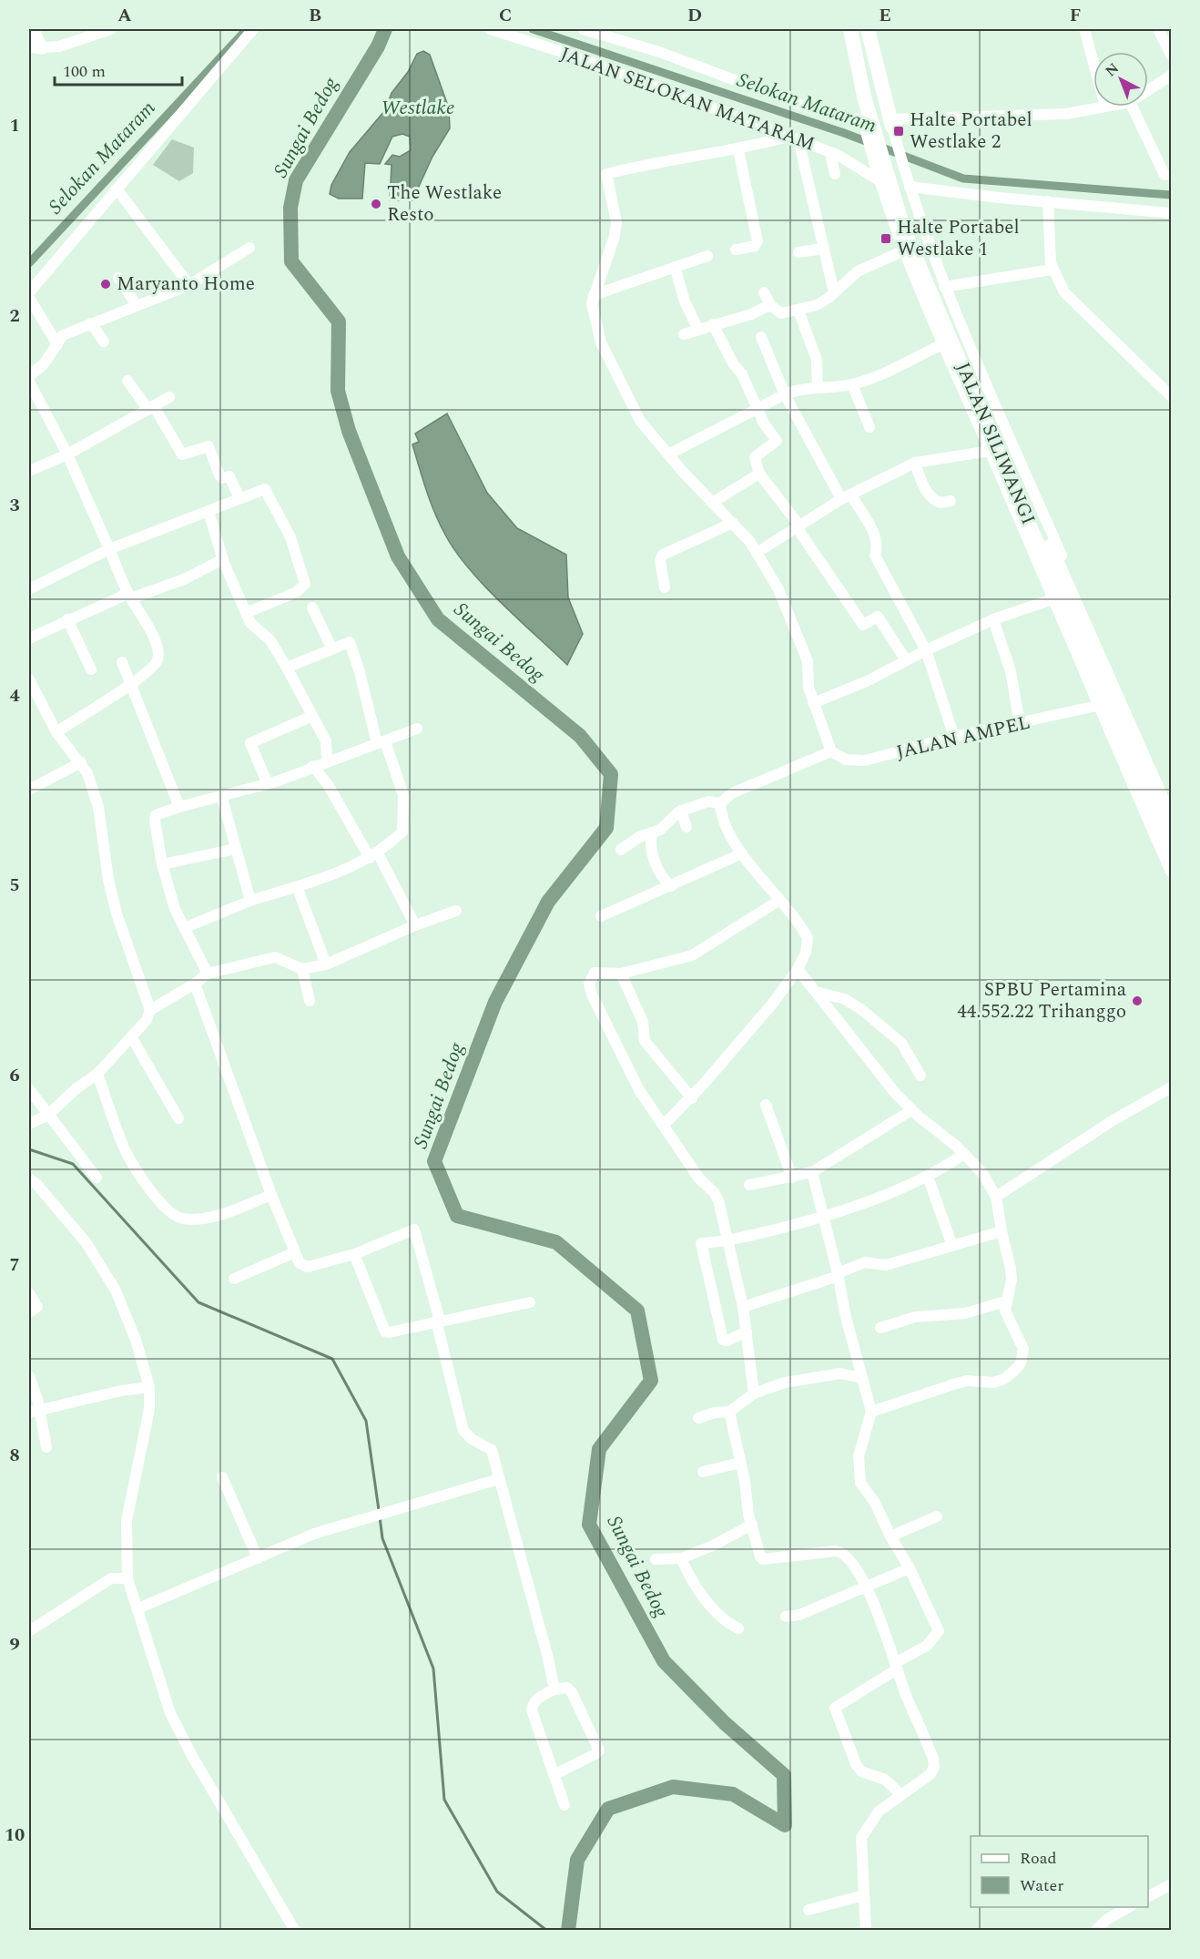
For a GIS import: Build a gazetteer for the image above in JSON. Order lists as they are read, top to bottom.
{
  "streets": {
    "highway": ["JALAN SILIWANGI"],
    "street": ["JALAN SELOKAN MATARAM", "JALAN AMPEL"]
  },
  "crossings": [
    ["JALAN SELOKAN MATARAM", "JALAN SILIWANGI"]
  ],
  "water": ["Selokan Mataram", "Westlake", "Sungai Bedog"],
  "places": {
    "transit": ["Halte Portabel Westlake 2", "Halte Portabel Westlake 1"],
    "other": ["The Westlake Resto", "Maryanto Home", "SPBU Pertamina 44.552.22 Trihanggo"]
  },
  "legend": ["Road", "Water"],
  "scale_bar": "100 m",
  "north": "top left",
  "grid": {
    "columns": [
      "A",
      "B",
      "C",
      "D",
      "E",
      "F"
    ],
    "rows": [
      "1",
      "2",
      "3",
      "4",
      "5",
      "6",
      "7",
      "8",
      "9",
      "10"
    ]
  }
}
